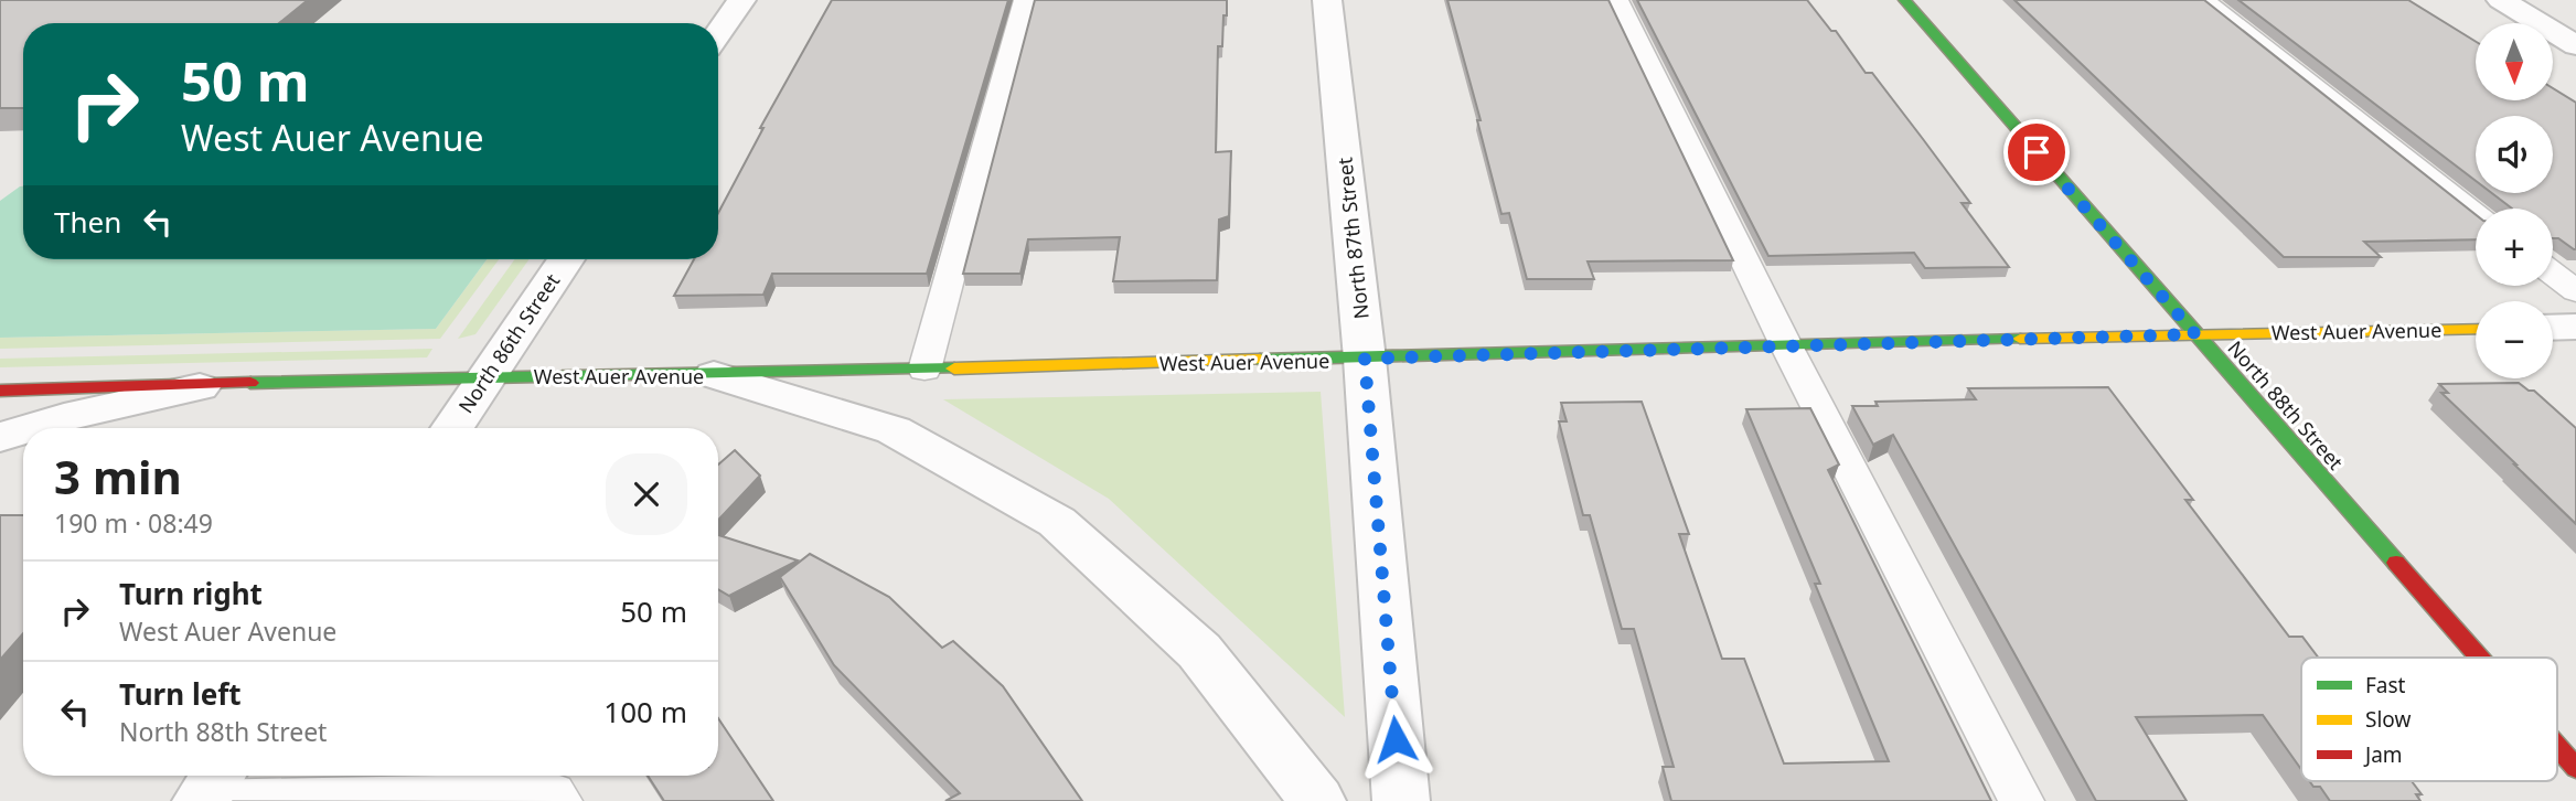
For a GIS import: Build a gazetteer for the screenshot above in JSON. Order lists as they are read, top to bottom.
{
  "streets": {
    "street": [
      "North 87th Street",
      "West Auer Avenue",
      "North 86th Street",
      "North 88th Street"
    ]
  },
  "crossings": [
    ["North 87th Street", "West Auer Avenue"],
    ["West Auer Avenue", "North 86th Street"],
    ["West Auer Avenue", "North 88th Street"]
  ],
  "legend": ["Fast", "Slow", "Jam"],
  "north": "bottom",
  "page": {
    "map_buttons": ["+", "−"],
    "turn": ["50 m", "West Auer Avenue"],
    "then": "Then",
    "heading": ["3 min", "190 m · 08:49"],
    "list": [
      {
        "name": "Turn right",
        "note": "West Auer Avenue",
        "value": "50 m"
      },
      {
        "name": "Turn left",
        "note": "North 88th Street",
        "value": "100 m"
      }
    ]
  }
}
